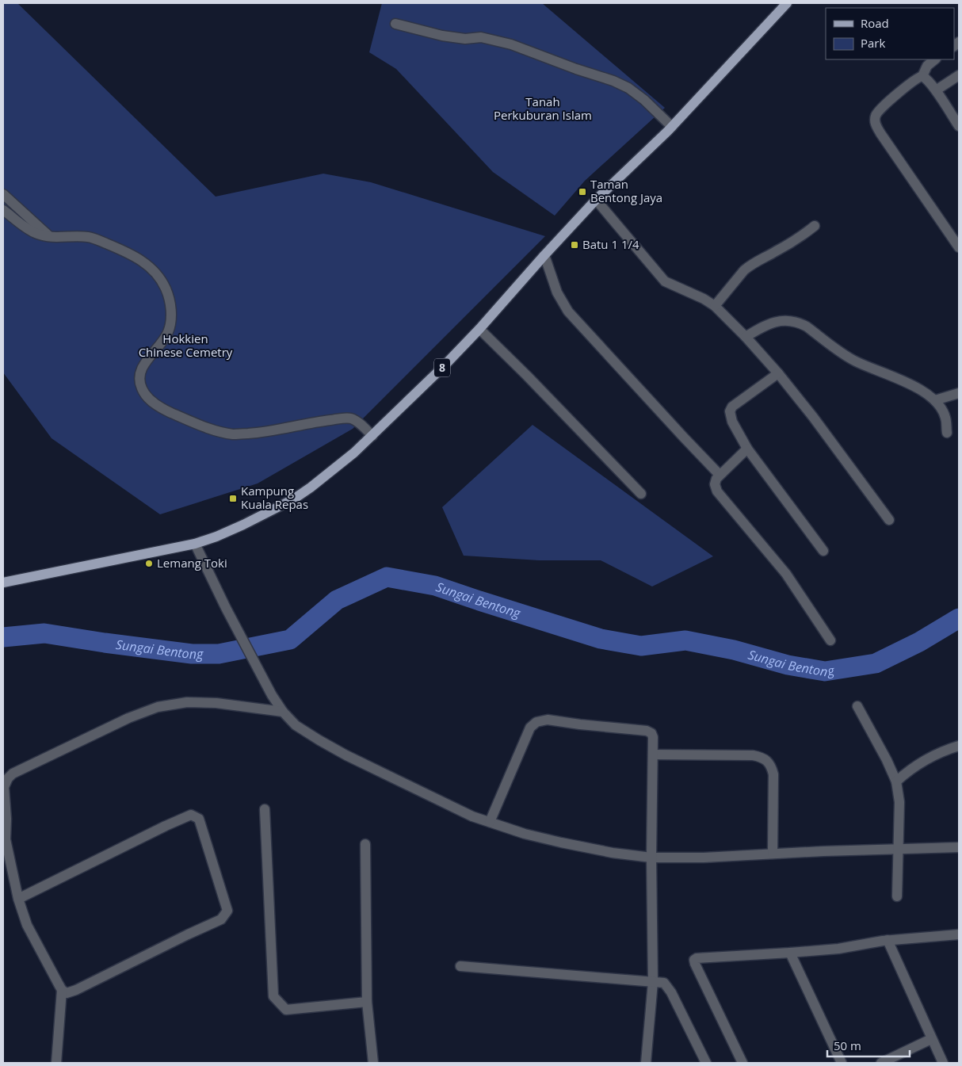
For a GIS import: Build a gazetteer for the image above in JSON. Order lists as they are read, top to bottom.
{
  "streets": {
    "main road": ["8"]
  },
  "water": ["Sungai Bentong"],
  "parks": ["Tanah Perkuburan Islam", "Hokkien Chinese Cemetry"],
  "places": {
    "transit": ["Taman Bentong Jaya", "Batu 1 1/4", "Kampung Kuala Repas"],
    "other": ["Lemang Toki"]
  },
  "legend": ["Road", "Park"],
  "scale_bar": "50 m"
}
